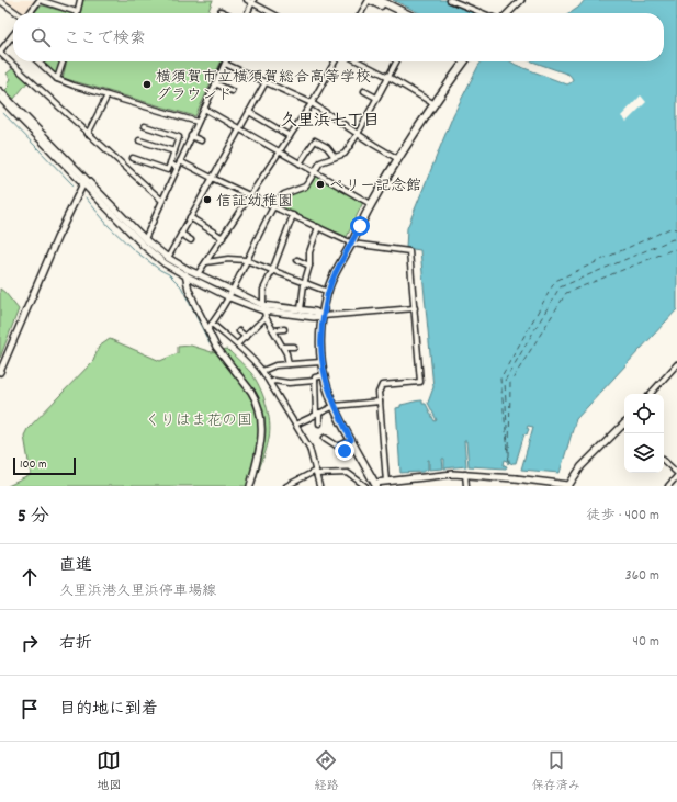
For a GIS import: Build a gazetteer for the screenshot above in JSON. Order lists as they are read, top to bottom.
{
  "districts": ["久里浜七丁目"],
  "parks": ["くりはま花の国"],
  "places": ["横須賀市立横須賀総合高等学校 グラウンド", "ペリー記念館", "信証幼稚園"],
  "scale_bar": "100 m",
  "page": {
    "search": "ここで検索",
    "scale": "100 m",
    "heading": ["5 分", "徒歩 · 400 m"],
    "list": [
      ["直進", "久里浜港久里浜停車場線", "360 m"],
      ["右折", "40 m"],
      "目的地に到着"
    ],
    "nav": ["地図", "経路", "保存済み"]
  }
}
